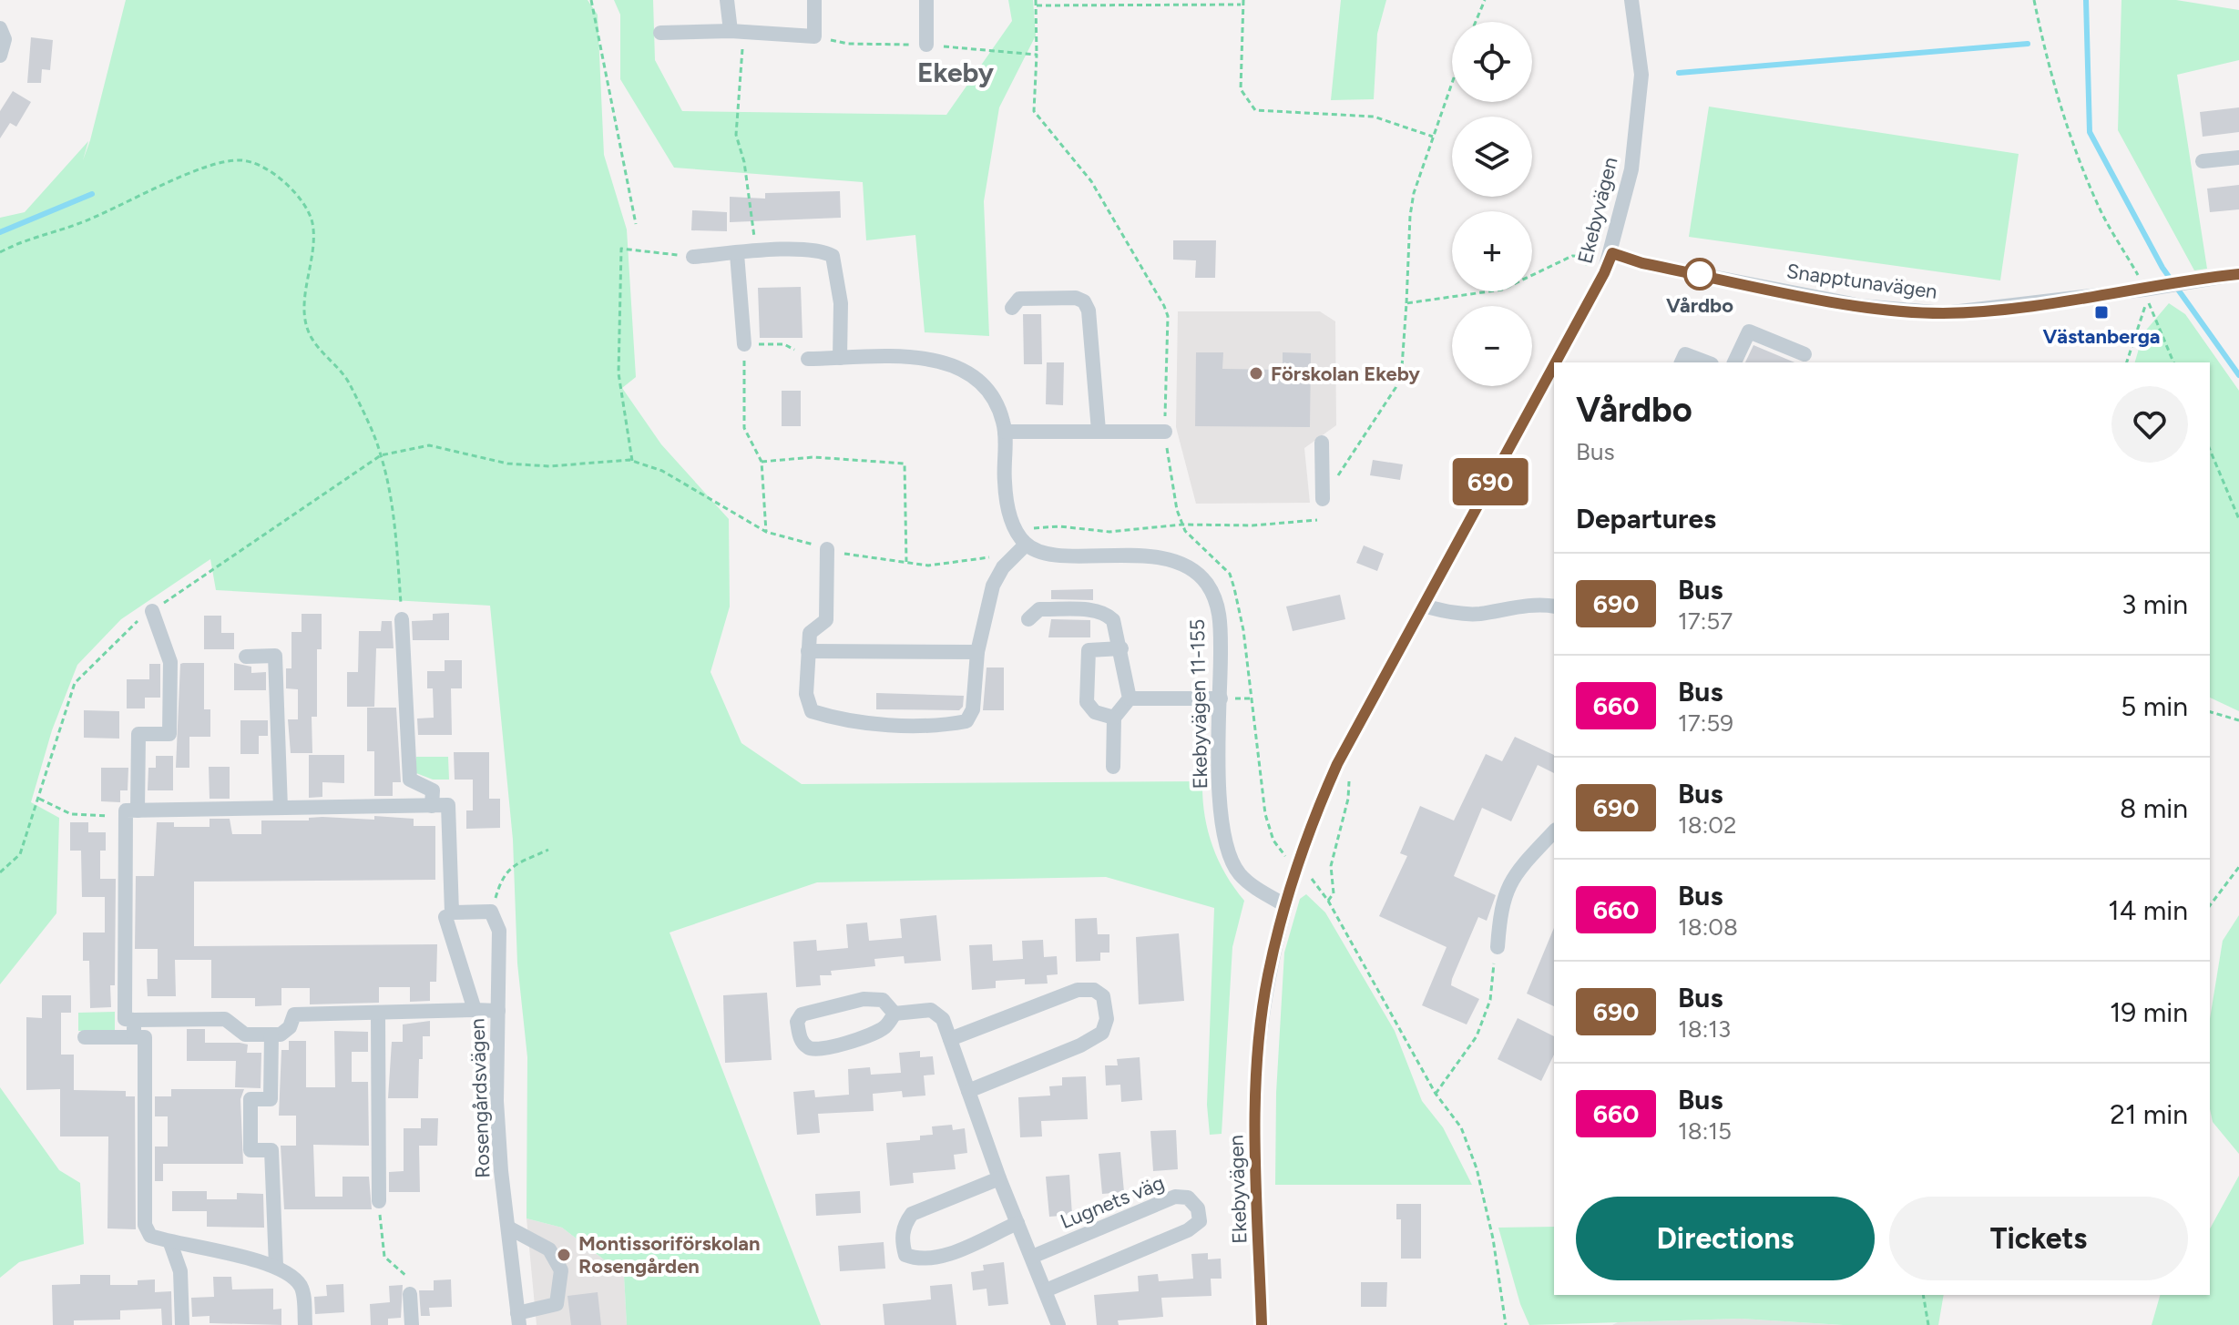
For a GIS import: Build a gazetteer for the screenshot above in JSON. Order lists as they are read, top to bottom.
{
  "streets": {
    "street": [
      "Ekebyvägen",
      "Snapptunavägen",
      "Ekebyvägen 11-155",
      "Rosengårdsvägen",
      "Lugnets väg"
    ]
  },
  "crossings": [
    ["Ekebyvägen", "Snapptunavägen"],
    ["Ekebyvägen", "Ekebyvägen 11-155"]
  ],
  "districts": ["Ekeby"],
  "places": {
    "other": ["Vårdbo", "Förskolan Ekeby", "Montissoriförskolan Rosengården"],
    "transit": ["Västanberga"]
  },
  "lines": ["bus line 690"],
  "page": {
    "on_map": "690",
    "map_buttons": ["+", "−"],
    "heading": [
      ["Vårdbo", "Bus"],
      "Departures"
    ],
    "list": [
      {
        "mark": "690",
        "name": "Bus",
        "note": "17:57",
        "value": "3 min"
      },
      {
        "mark": "660",
        "name": "Bus",
        "note": "17:59",
        "value": "5 min"
      },
      {
        "mark": "690",
        "name": "Bus",
        "note": "18:02",
        "value": "8 min"
      },
      {
        "mark": "660",
        "name": "Bus",
        "note": "18:08",
        "value": "14 min"
      },
      {
        "mark": "690",
        "name": "Bus",
        "note": "18:13",
        "value": "19 min"
      },
      {
        "mark": "660",
        "name": "Bus",
        "note": "18:15",
        "value": "21 min"
      }
    ],
    "buttons": ["Directions", "Tickets"]
  }
}
